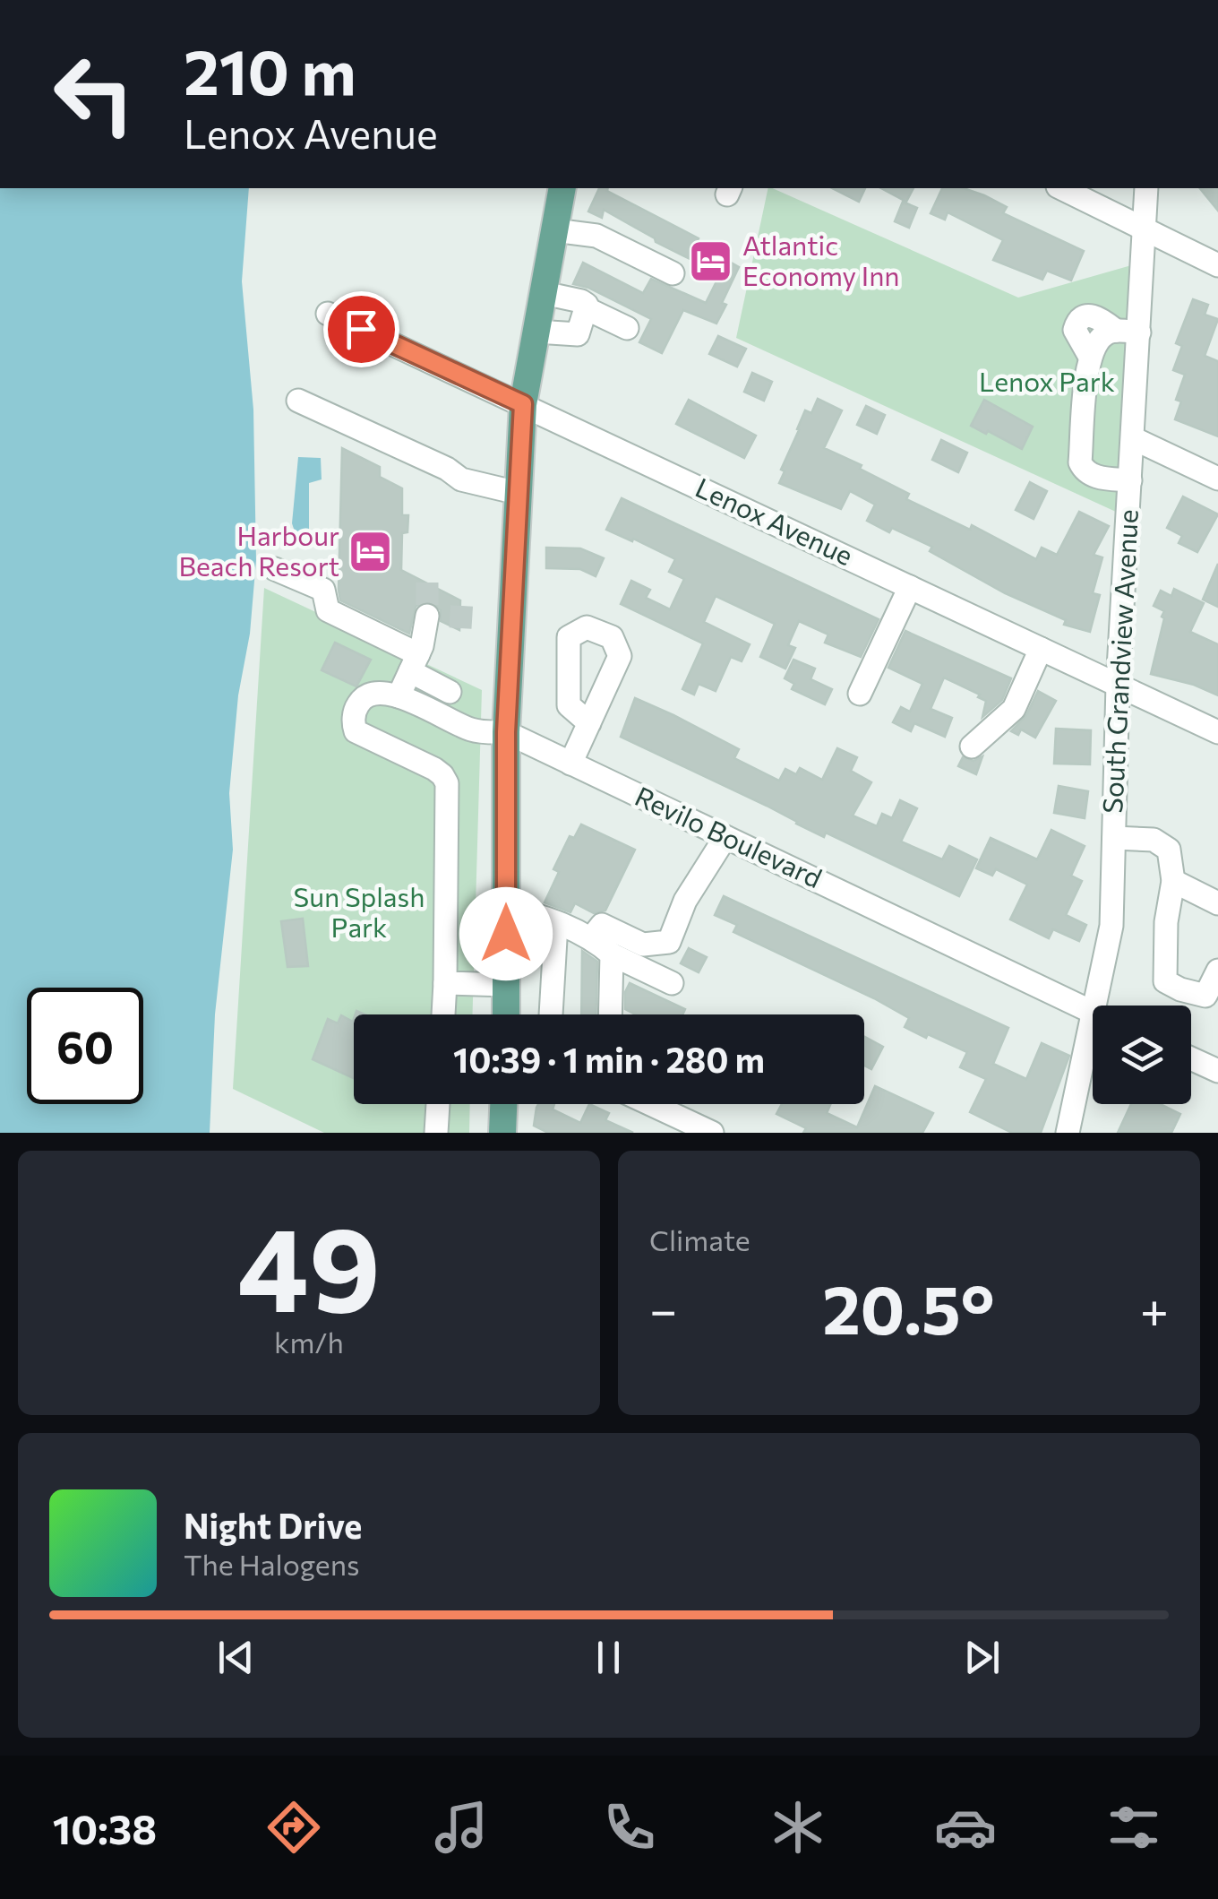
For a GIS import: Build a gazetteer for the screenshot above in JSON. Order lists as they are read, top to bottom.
{
  "streets": {
    "street": ["Lenox Avenue", "South Grandview Avenue", "Revilo Boulevard"]
  },
  "crossings": [
    ["Lenox Avenue", "South Grandview Avenue"]
  ],
  "parks": ["Lenox Park", "Sun Splash Park"],
  "places": {
    "hotel": ["Atlantic Economy Inn", "Harbour Beach Resort"]
  },
  "page": {
    "turn": ["210 m", "Lenox Avenue"],
    "limit": "60",
    "trip": "10:39 · 1 min · 280 m",
    "tile": [
      ["49", "km/h"],
      "Climate"
    ],
    "heat": ["−", "20.5°", "+"],
    "song": ["Night Drive", "The Halogens"],
    "tabs": "10:38"
  }
}
